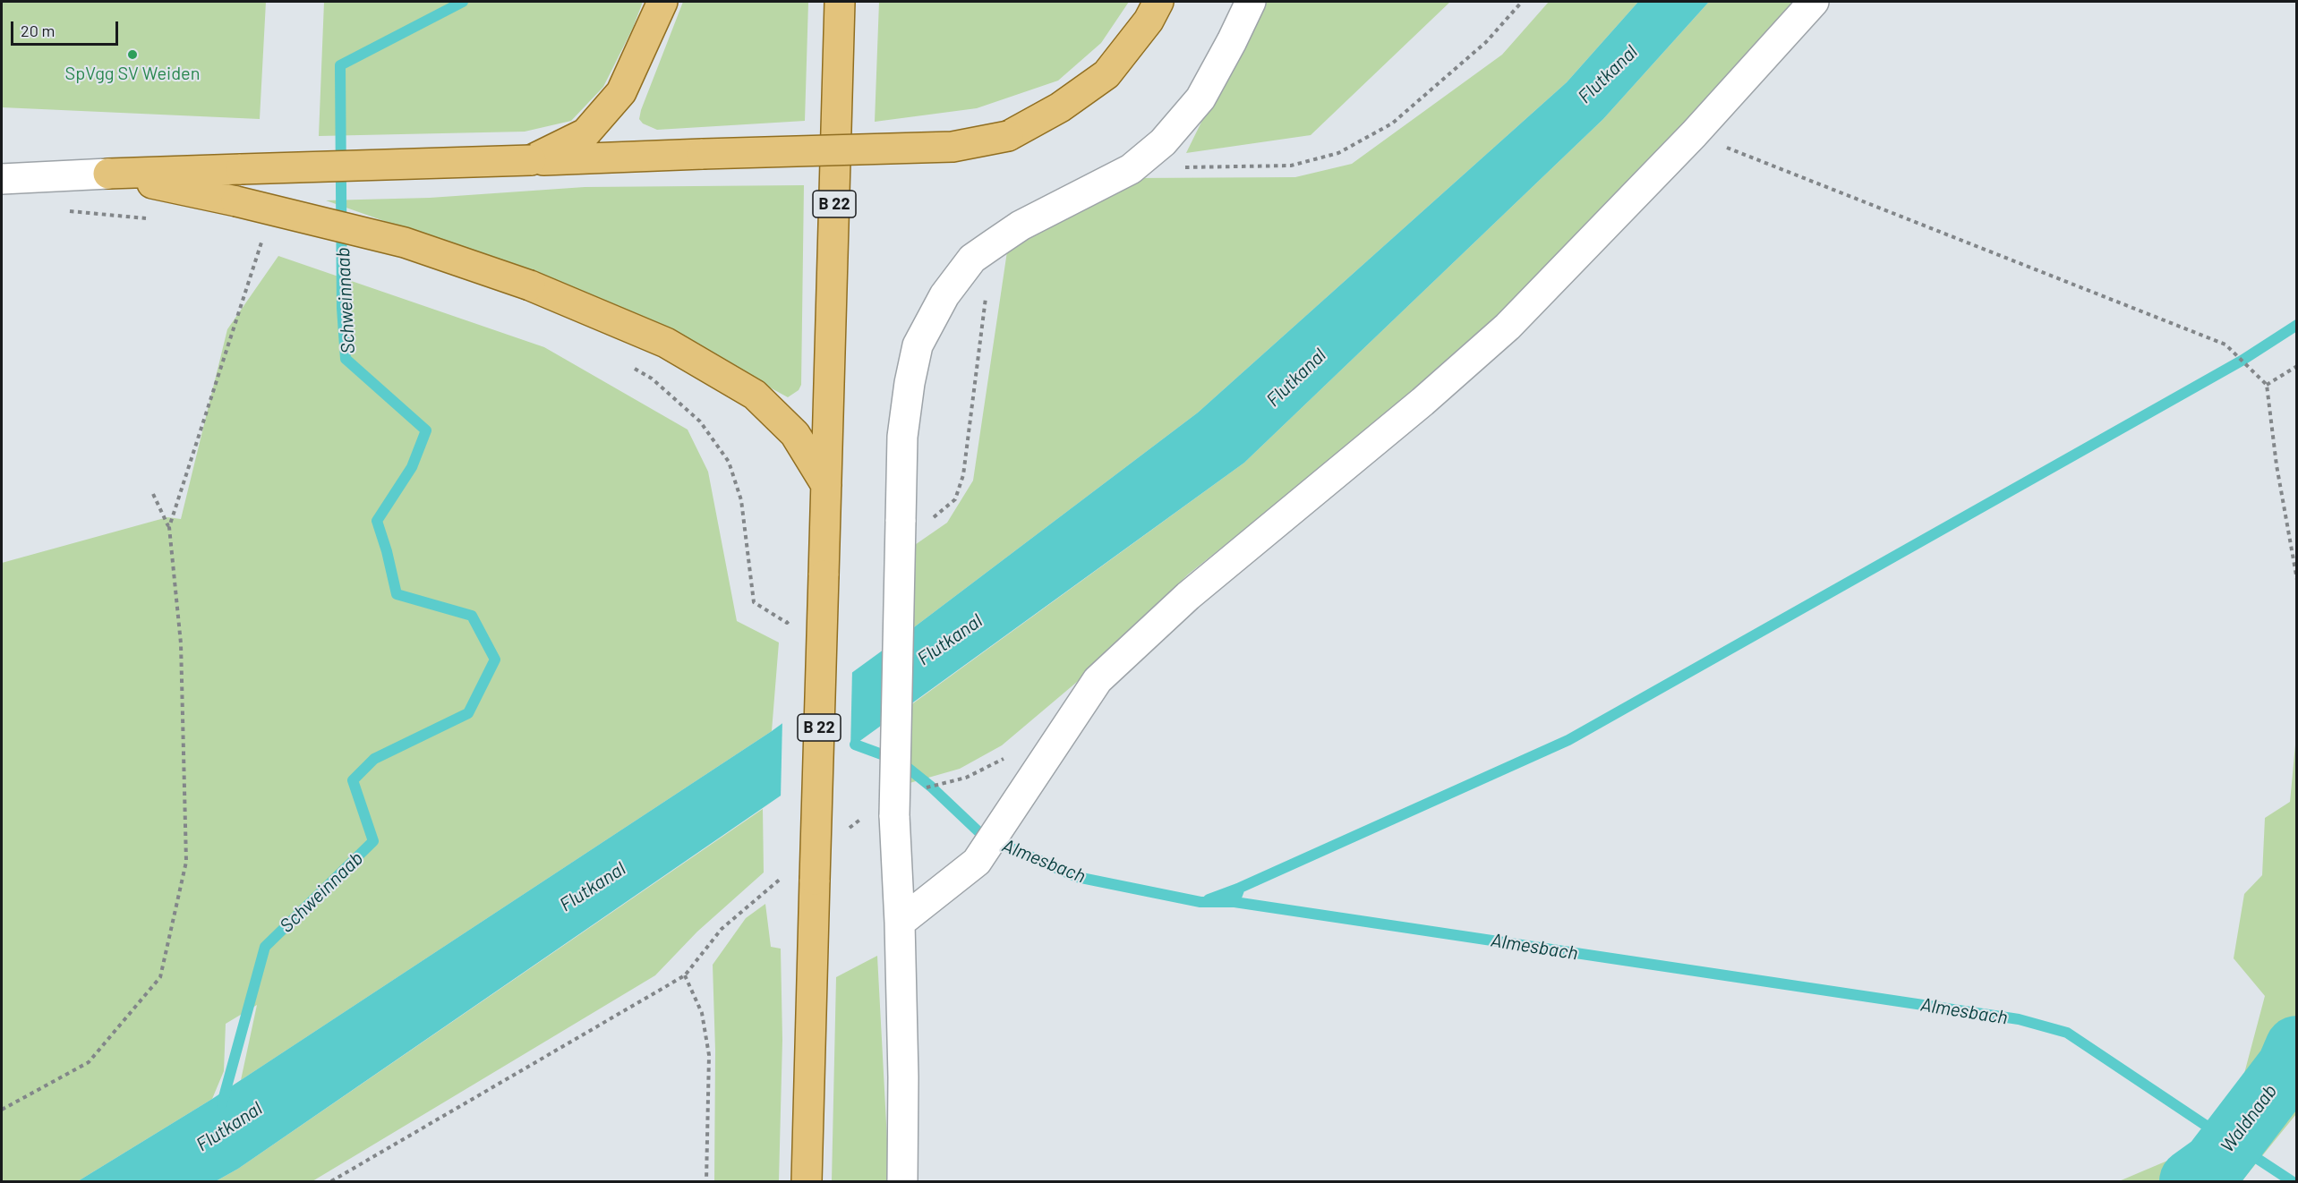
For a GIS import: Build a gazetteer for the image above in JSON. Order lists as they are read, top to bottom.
{
  "streets": {
    "main road": ["B 22"]
  },
  "water": [
    "Flutkanal",
    "Schweinnaab",
    "Almesbach",
    "Waldnaab"
  ],
  "places": ["SpVgg SV Weiden"],
  "scale_bar": "20 m"
}
